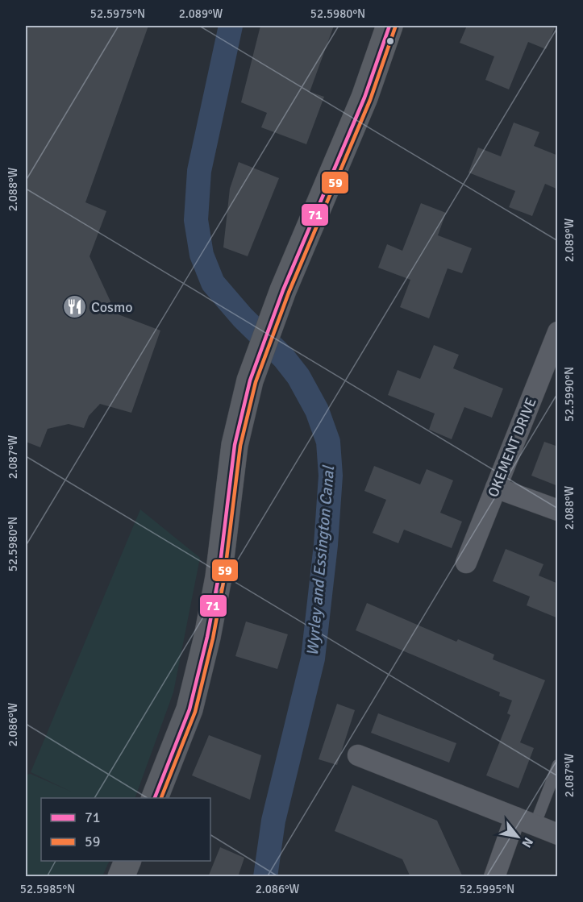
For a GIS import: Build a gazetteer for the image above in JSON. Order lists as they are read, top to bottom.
{
  "streets": {
    "street": ["OKEMENT DRIVE"]
  },
  "water": ["Wyrley and Essington Canal"],
  "places": {
    "restaurant": ["Cosmo"]
  },
  "lines": ["transit line 71", "transit line 59"],
  "legend": ["71", "59"],
  "north": "bottom right",
  "coordinates": [
    "52.5975°N",
    "2.089°W",
    "52.5980°N",
    "2.088°W",
    "52.5990°N",
    "2.087°W",
    "2.086°W",
    "52.5985°N",
    "52.5995°N"
  ]
}
